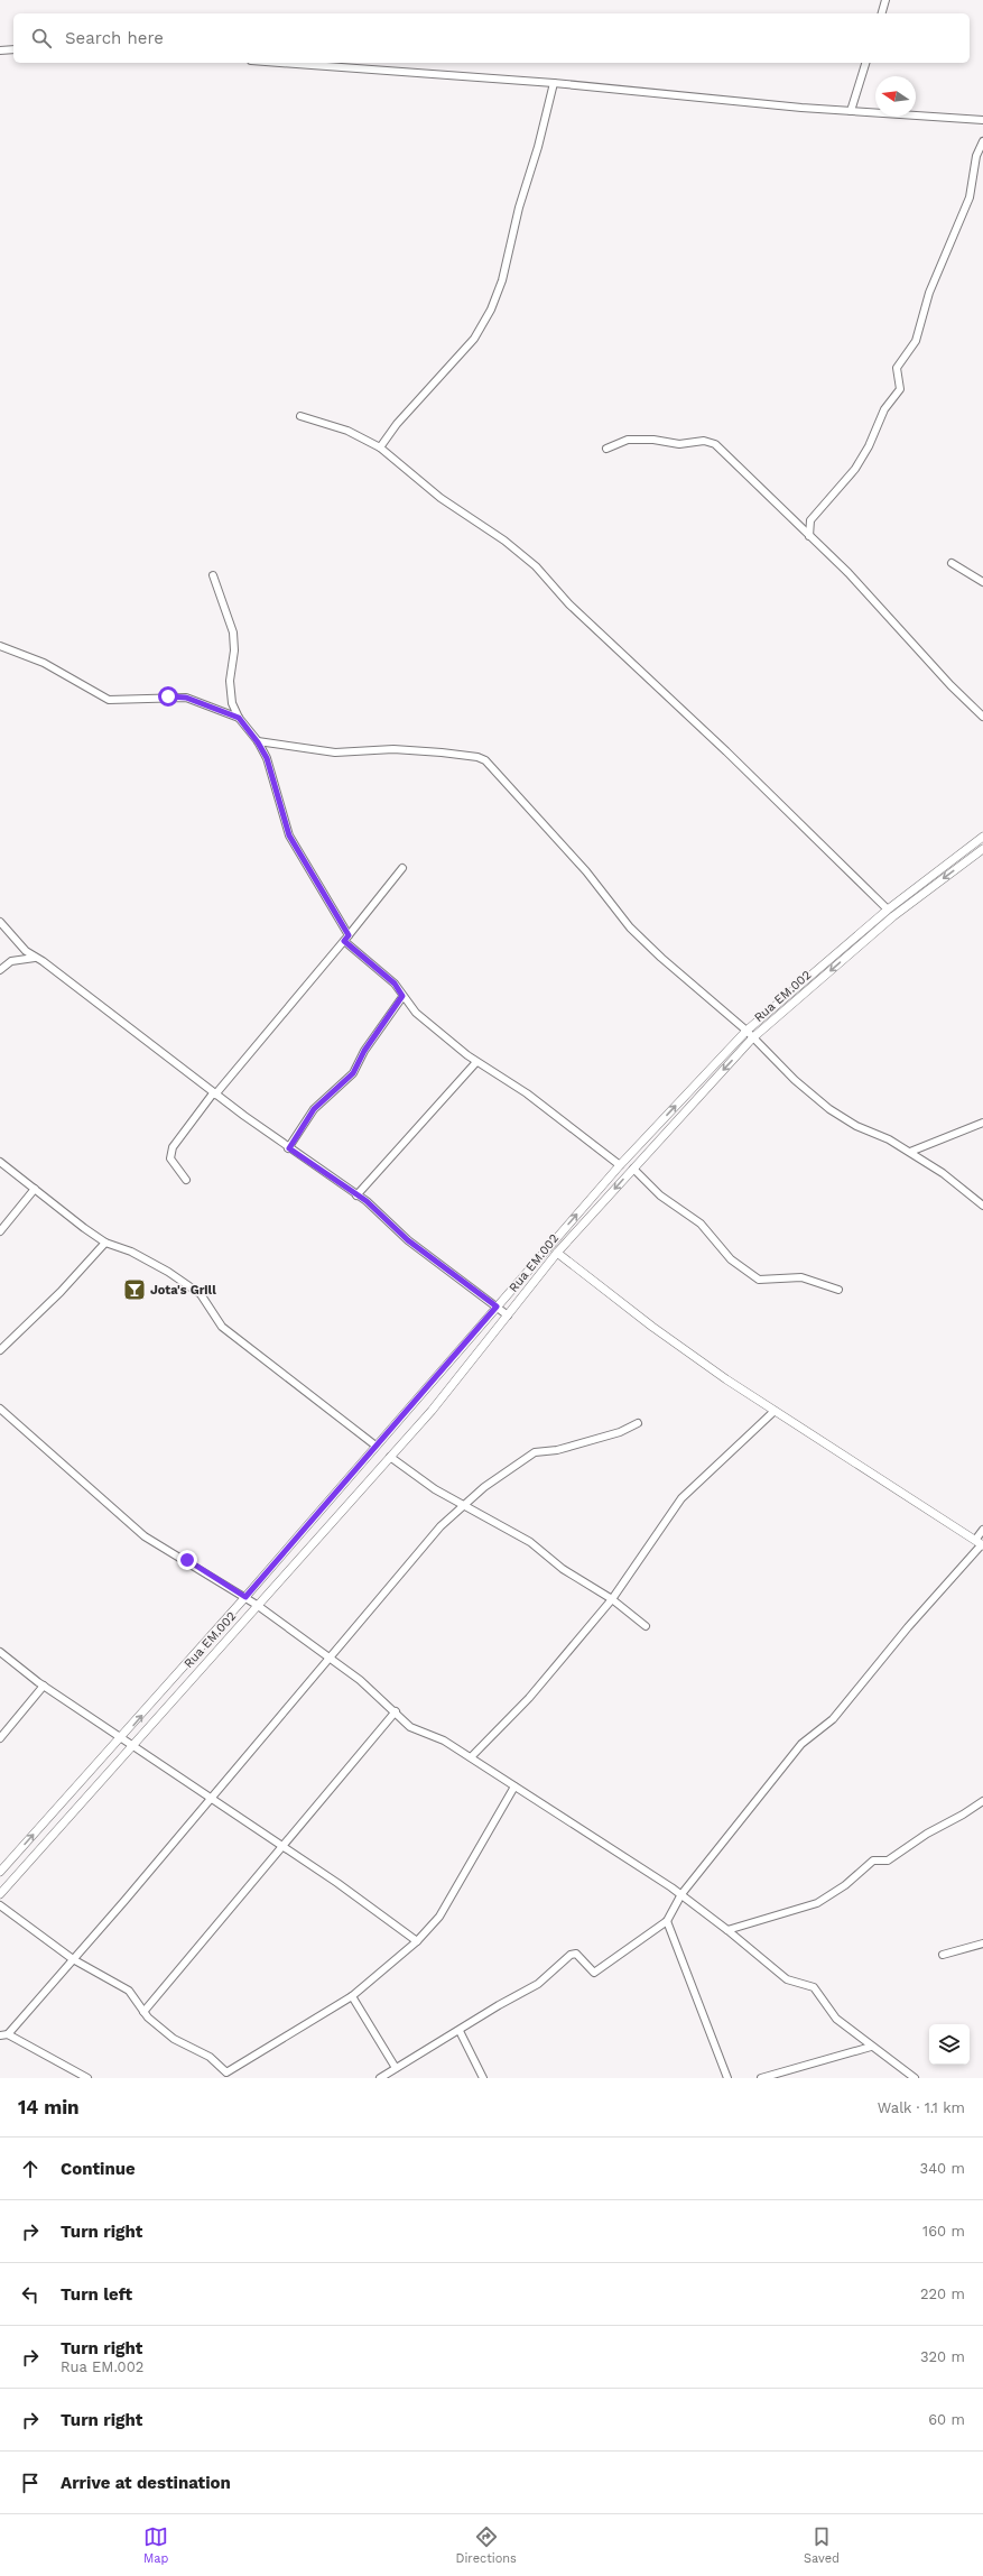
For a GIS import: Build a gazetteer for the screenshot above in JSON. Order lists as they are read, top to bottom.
{
  "streets": {
    "street": ["Rua EM.002"]
  },
  "places": {
    "bar": ["Jota's Grill"]
  },
  "north": "left",
  "page": {
    "search": "Search here",
    "heading": ["14 min", "Walk · 1.1 km"],
    "list": [
      ["Continue", "340 m"],
      ["Turn right", "160 m"],
      ["Turn left", "220 m"],
      ["Turn right", "Rua EM.002", "320 m"],
      ["Turn right", "60 m"],
      "Arrive at destination"
    ],
    "nav": ["Map", "Directions", "Saved"]
  }
}
